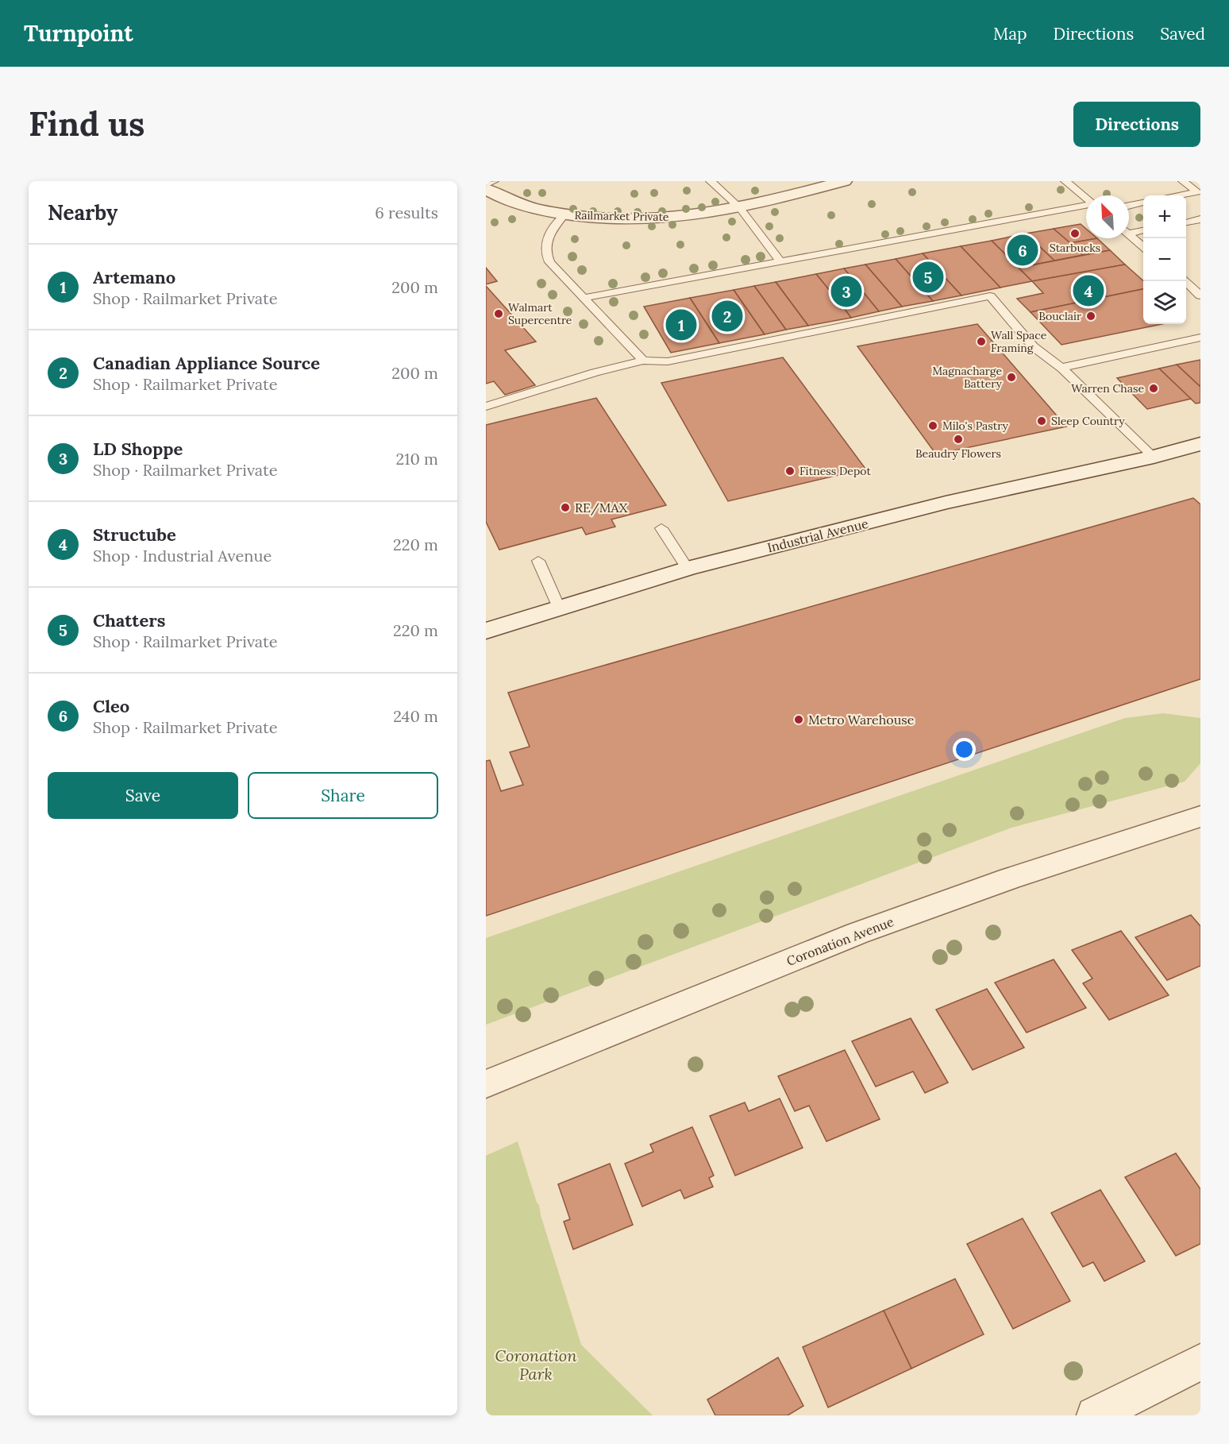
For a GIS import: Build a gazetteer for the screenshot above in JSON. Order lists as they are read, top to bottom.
{
  "streets": {
    "street": ["Railmarket Private", "Industrial Avenue", "Coronation Avenue"]
  },
  "parks": ["Coronation Park"],
  "places": [
    "Starbucks",
    "Walmart Supercentre",
    "Bouclair",
    "Wall Space Framing",
    "Magnacharge Battery",
    "Warren Chase",
    "Sleep Country",
    "Milo's Pastry",
    "Beaudry Flowers",
    "Fitness Depot",
    "RE/MAX",
    "Metro Warehouse"
  ],
  "north": "top left",
  "page": {
    "header": "Turnpoint",
    "nav": ["Map", "Directions", "Saved"],
    "buttons": [
      "Directions",
      ["Save", "Share"]
    ],
    "title": "Find us",
    "heading": ["Nearby", "6 results"],
    "map_buttons": ["+", "−"],
    "pins": [
      "6",
      "5",
      "4",
      "3",
      "2",
      "1"
    ],
    "list": [
      {
        "mark": "1",
        "name": "Artemano",
        "note": "Shop · Railmarket Private",
        "value": "200 m"
      },
      {
        "mark": "2",
        "name": "Canadian Appliance Source",
        "note": "Shop · Railmarket Private",
        "value": "200 m"
      },
      {
        "mark": "3",
        "name": "LD Shoppe",
        "note": "Shop · Railmarket Private",
        "value": "210 m"
      },
      {
        "mark": "4",
        "name": "Structube",
        "note": "Shop · Industrial Avenue",
        "value": "220 m"
      },
      {
        "mark": "5",
        "name": "Chatters",
        "note": "Shop · Railmarket Private",
        "value": "220 m"
      },
      {
        "mark": "6",
        "name": "Cleo",
        "note": "Shop · Railmarket Private",
        "value": "240 m"
      }
    ]
  }
}
